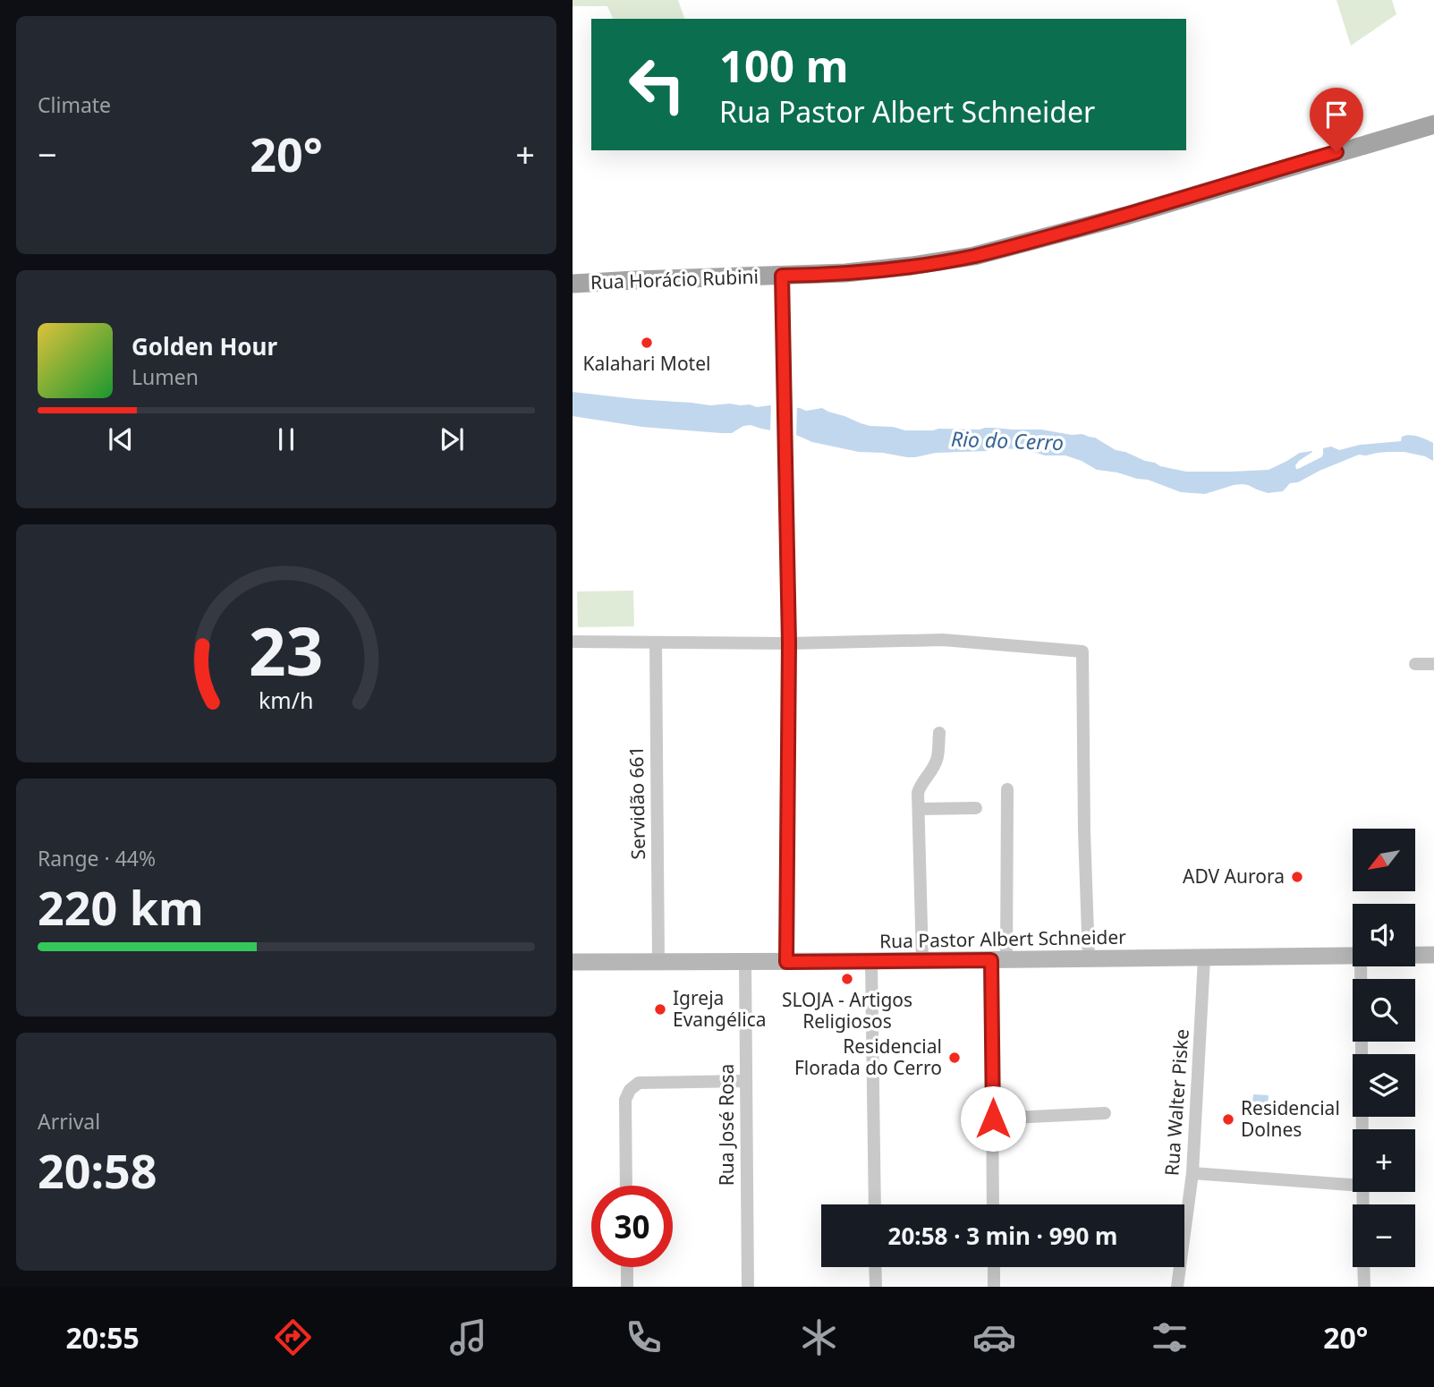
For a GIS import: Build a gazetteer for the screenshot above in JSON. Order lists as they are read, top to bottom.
{
  "streets": {
    "main road": ["Rua Horácio Rubini", "Rua Pastor Albert Schneider"],
    "street": ["Servidão 661", "Rua Walter Piske", "Rua José Rosa"]
  },
  "crossings": [
    ["Servidão 661", "Rua Pastor Albert Schneider"],
    ["Rua Pastor Albert Schneider", "Rua Walter Piske"],
    ["Rua Pastor Albert Schneider", "Rua José Rosa"]
  ],
  "water": ["Rio do Cerro"],
  "places": [
    "Kalahari Motel",
    "ADV Aurora",
    "SLOJA - Artigos Religiosos",
    "Igreja Evangélica",
    "Residencial Florada do Cerro",
    "Residencial Dolnes"
  ],
  "north": "bottom left",
  "page": {
    "tile": [
      "Climate",
      ["Range · 44%", "220 km"],
      ["Arrival", "20:58"]
    ],
    "turn": ["100 m", "Rua Pastor Albert Schneider"],
    "heat": ["−", "20°", "+"],
    "song": ["Golden Hour", "Lumen"],
    "map_buttons": ["+", "−"],
    "limit": "30",
    "trip": "20:58 · 3 min · 990 m",
    "tabs": ["20:55", "20°"],
    "gauge": ["23", "km/h"]
  }
}
